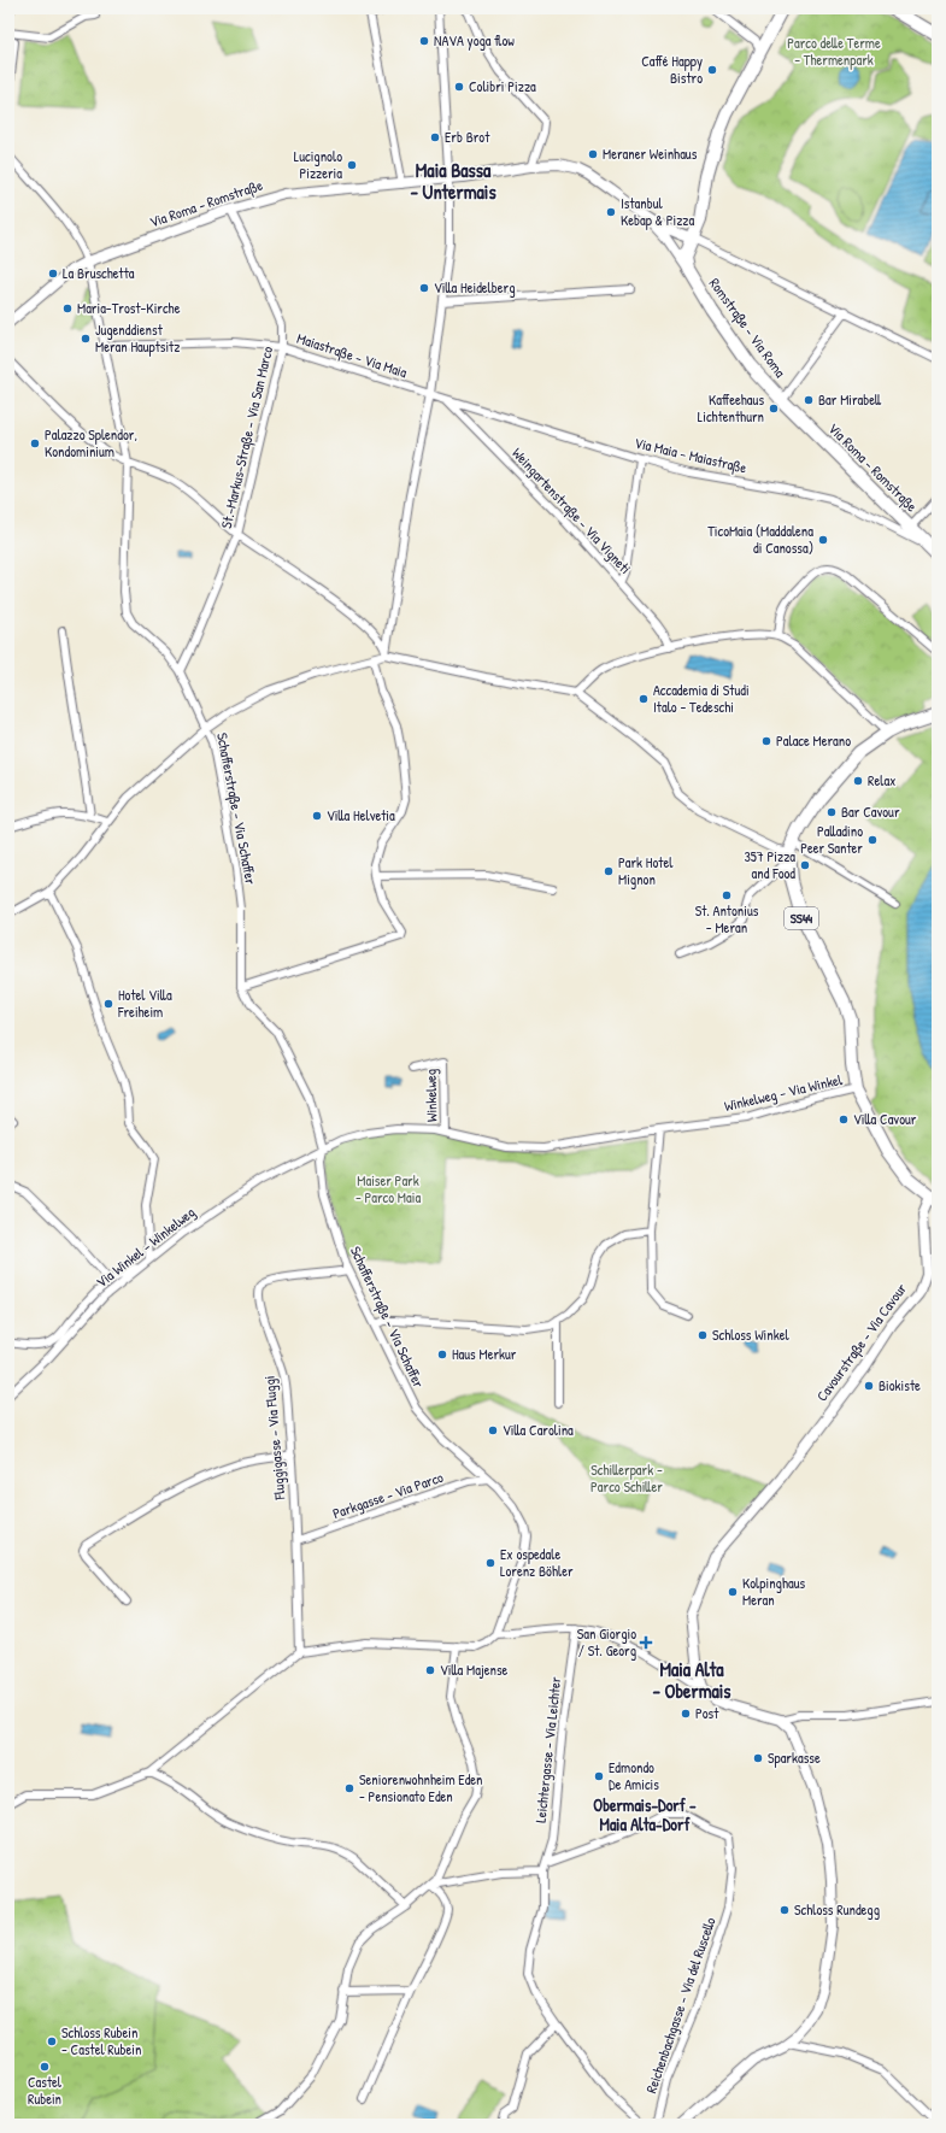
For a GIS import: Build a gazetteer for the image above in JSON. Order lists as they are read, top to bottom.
{
  "streets": {
    "main road": [
      "Via Roma - Romstraße",
      "Romstraße - Via Roma",
      "SS44",
      "Cavourstraße - Via Cavour"
    ],
    "street": [
      "Maiastraße - Via Maia",
      "St.-Markus-Straße - Via San Marco",
      "Via Maia - Maiastraße",
      "Weingartenstraße - Via Vigneti",
      "Schafferstraße - Via Schaffer",
      "Winkelweg - Via Winkel",
      "Winkelweg",
      "Via Winkel - Winkelweg",
      "Fluggigasse - Via Fluggi",
      "Parkgasse - Via Parco",
      "Leichtergasse - Via Leichter",
      "Reichenbachgasse - Via del Ruscello"
    ]
  },
  "crossings": [
    ["Via Roma - Romstraße", "Romstraße - Via Roma"],
    ["Via Roma - Romstraße", "St.-Markus-Straße - Via San Marco"],
    ["Via Roma - Romstraße", "Via Maia - Maiastraße"],
    ["Via Roma - Romstraße", "Schafferstraße - Via Schaffer"],
    ["Maiastraße - Via Maia", "St.-Markus-Straße - Via San Marco"],
    ["Maiastraße - Via Maia", "Via Maia - Maiastraße"],
    ["Maiastraße - Via Maia", "Weingartenstraße - Via Vigneti"],
    ["Maiastraße - Via Maia", "Schafferstraße - Via Schaffer"],
    ["St.-Markus-Straße - Via San Marco", "Schafferstraße - Via Schaffer"],
    ["Via Maia - Maiastraße", "Weingartenstraße - Via Vigneti"],
    ["Schafferstraße - Via Schaffer", "Winkelweg - Via Winkel"],
    ["Schafferstraße - Via Schaffer", "Via Winkel - Winkelweg"],
    ["Schafferstraße - Via Schaffer", "Fluggigasse - Via Fluggi"],
    ["Schafferstraße - Via Schaffer", "Parkgasse - Via Parco"],
    ["Winkelweg - Via Winkel", "Winkelweg"],
    ["Winkelweg - Via Winkel", "Via Winkel - Winkelweg"],
    ["Winkelweg - Via Winkel", "Cavourstraße - Via Cavour"],
    ["Fluggigasse - Via Fluggi", "Parkgasse - Via Parco"],
    ["Leichtergasse - Via Leichter", "Reichenbachgasse - Via del Ruscello"]
  ],
  "districts": ["Maia Bassa - Untermais", "Maia Alta - Obermais", "Obermais-Dorf - Maia Alta-Dorf"],
  "parks": ["Parco delle Terme - Thermenpark", "Maiser Park - Parco Maia", "Schillerpark - Parco Schiller"],
  "places": {
    "other": [
      "NAVA yoga flow",
      "Caffé Happy Bistro",
      "Colibri Pizza",
      "Erb Brot",
      "Meraner Weinhaus",
      "Lucignolo Pizzeria",
      "Istanbul Kebap & Pizza",
      "La Bruschetta",
      "Villa Heidelberg",
      "Maria-Trost-Kirche",
      "Jugenddienst Meran Hauptsitz",
      "Bar Mirabell",
      "Kaffeehaus Lichtenthurn",
      "Palazzo Splendor, Kondominium",
      "TicoMaia (Maddalena di Canossa)",
      "Accademia di Studi Italo - Tedeschi",
      "Palace Merano",
      "Relax",
      "Bar Cavour",
      "Villa Helvetia",
      "Palladino Peer Santer",
      "357 Pizza and Food",
      "Park Hotel Mignon",
      "St. Antonius - Meran",
      "Hotel Villa Freiheim",
      "Villa Cavour",
      "Schloss Winkel",
      "Haus Merkur",
      "Biokiste",
      "Villa Carolina",
      "Ex ospedale Lorenz Böhler",
      "Kolpinghaus Meran",
      "Villa Majense",
      "Post",
      "Sparkasse",
      "Edmondo De Amicis",
      "Seniorenwohnheim Eden - Pensionato Eden",
      "Schloss Rundegg",
      "Schloss Rubein - Castel Rubein",
      "Castel Rubein"
    ],
    "health": ["San Giorgio / St. Georg"]
  }
}
